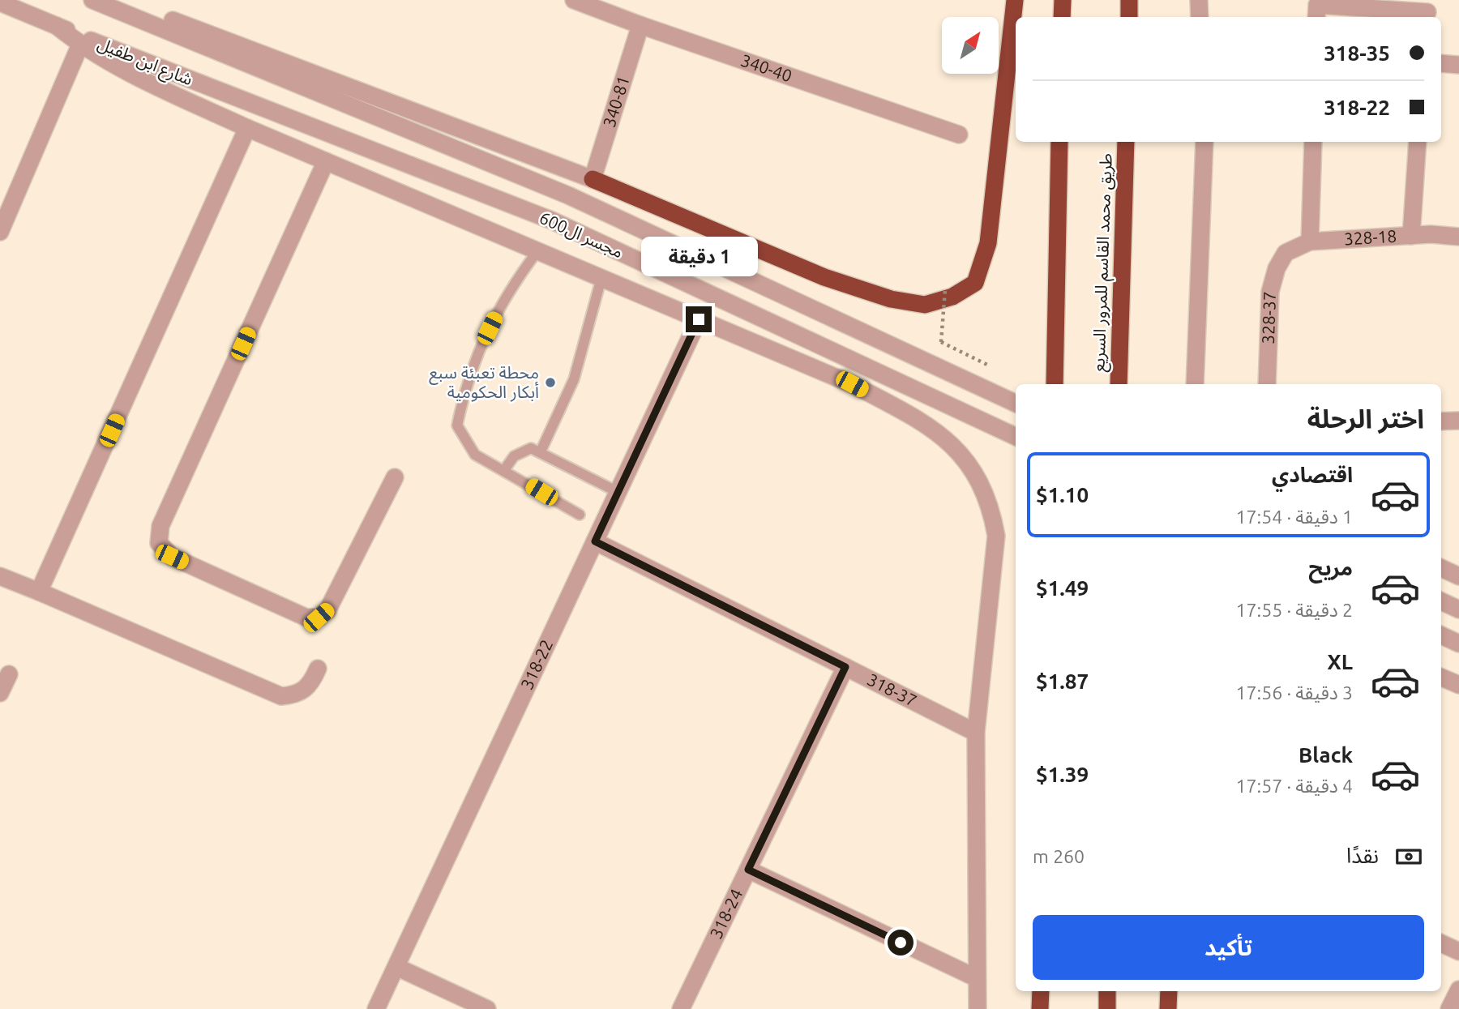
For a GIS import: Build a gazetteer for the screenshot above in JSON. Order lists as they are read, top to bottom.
{
  "streets": {
    "highway": ["طريق محمد القاسم للمرور السريع"],
    "street": [
      "شارع ابن طفيل",
      "340-40",
      "340-81",
      "مجسر ال600",
      "328-18",
      "328-37",
      "318-22",
      "318-37",
      "318-24"
    ]
  },
  "crossings": [
    ["شارع ابن طفيل", "مجسر ال600"],
    ["340-40", "340-81"],
    ["328-18", "328-37"],
    ["318-22", "318-37"],
    ["318-37", "318-24"]
  ],
  "places": ["محطة تعبئة سبع أبكار الحكومية"],
  "north": "top right",
  "page": {
    "banner": ["318-35", "318-22"],
    "bubble": "1 دقيقة",
    "heading": "اختر الرحلة",
    "list": [
      {
        "name": "اقتصادي",
        "note": "1 دقيقة · 17:54",
        "value": "$1.10"
      },
      {
        "name": "مريح",
        "note": "2 دقيقة · 17:55",
        "value": "$1.49"
      },
      {
        "name": "XL",
        "note": "3 دقيقة · 17:56",
        "value": "$1.87"
      },
      {
        "name": "Black",
        "note": "4 دقيقة · 17:57",
        "value": "$1.39"
      }
    ],
    "pay": ["نقدًا", "260 m"],
    "buttons": "تأكيد"
  }
}
